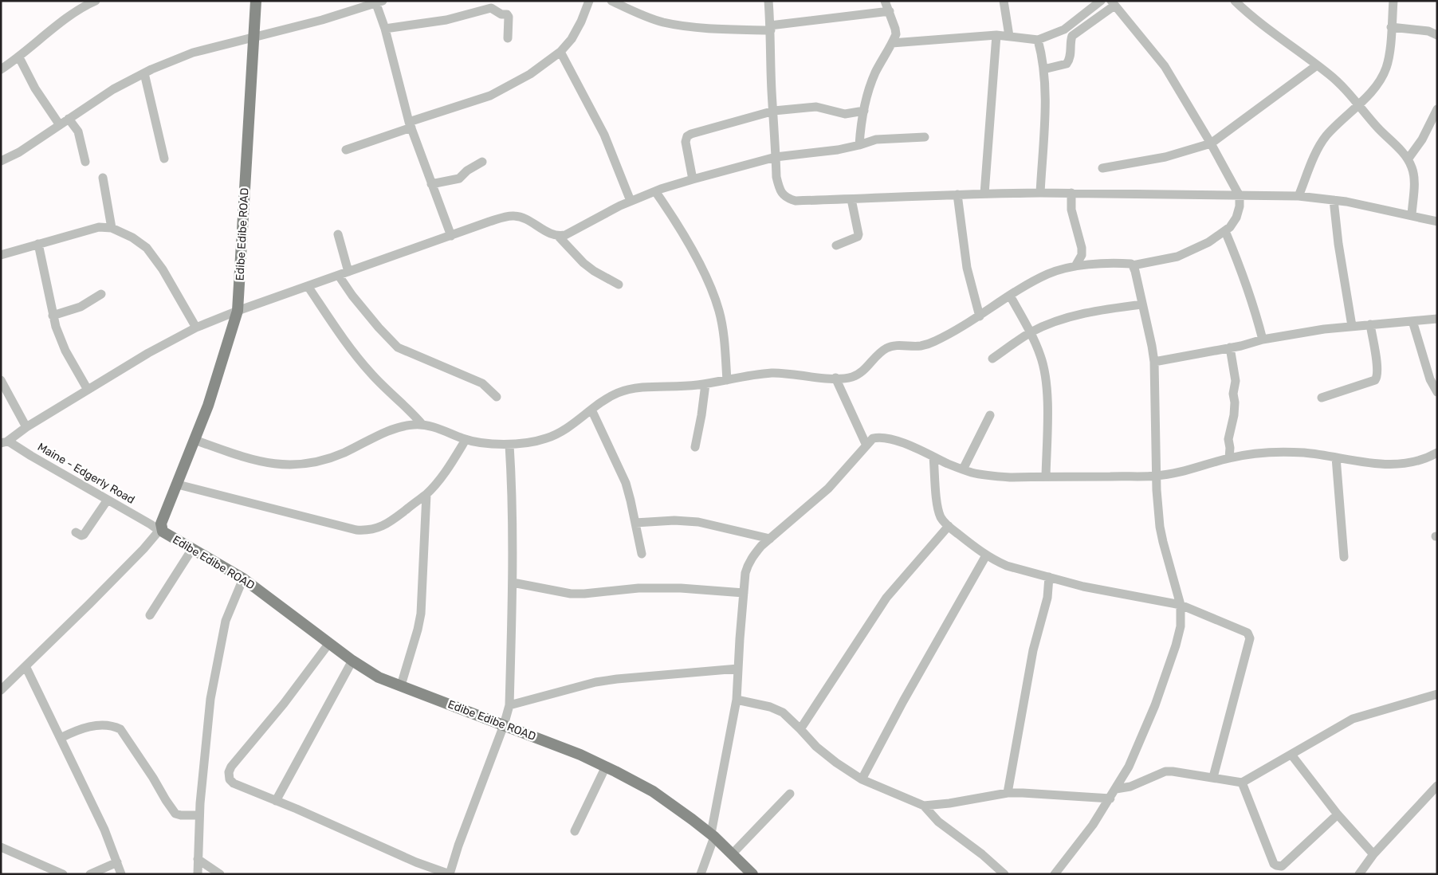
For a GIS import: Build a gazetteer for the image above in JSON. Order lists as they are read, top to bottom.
{
  "streets": {
    "main road": ["Edibe Edibe ROAD"],
    "street": ["Maine - Edgerly Road"]
  },
  "crossings": [
    ["Edibe Edibe ROAD", "Maine - Edgerly Road"]
  ]
}
